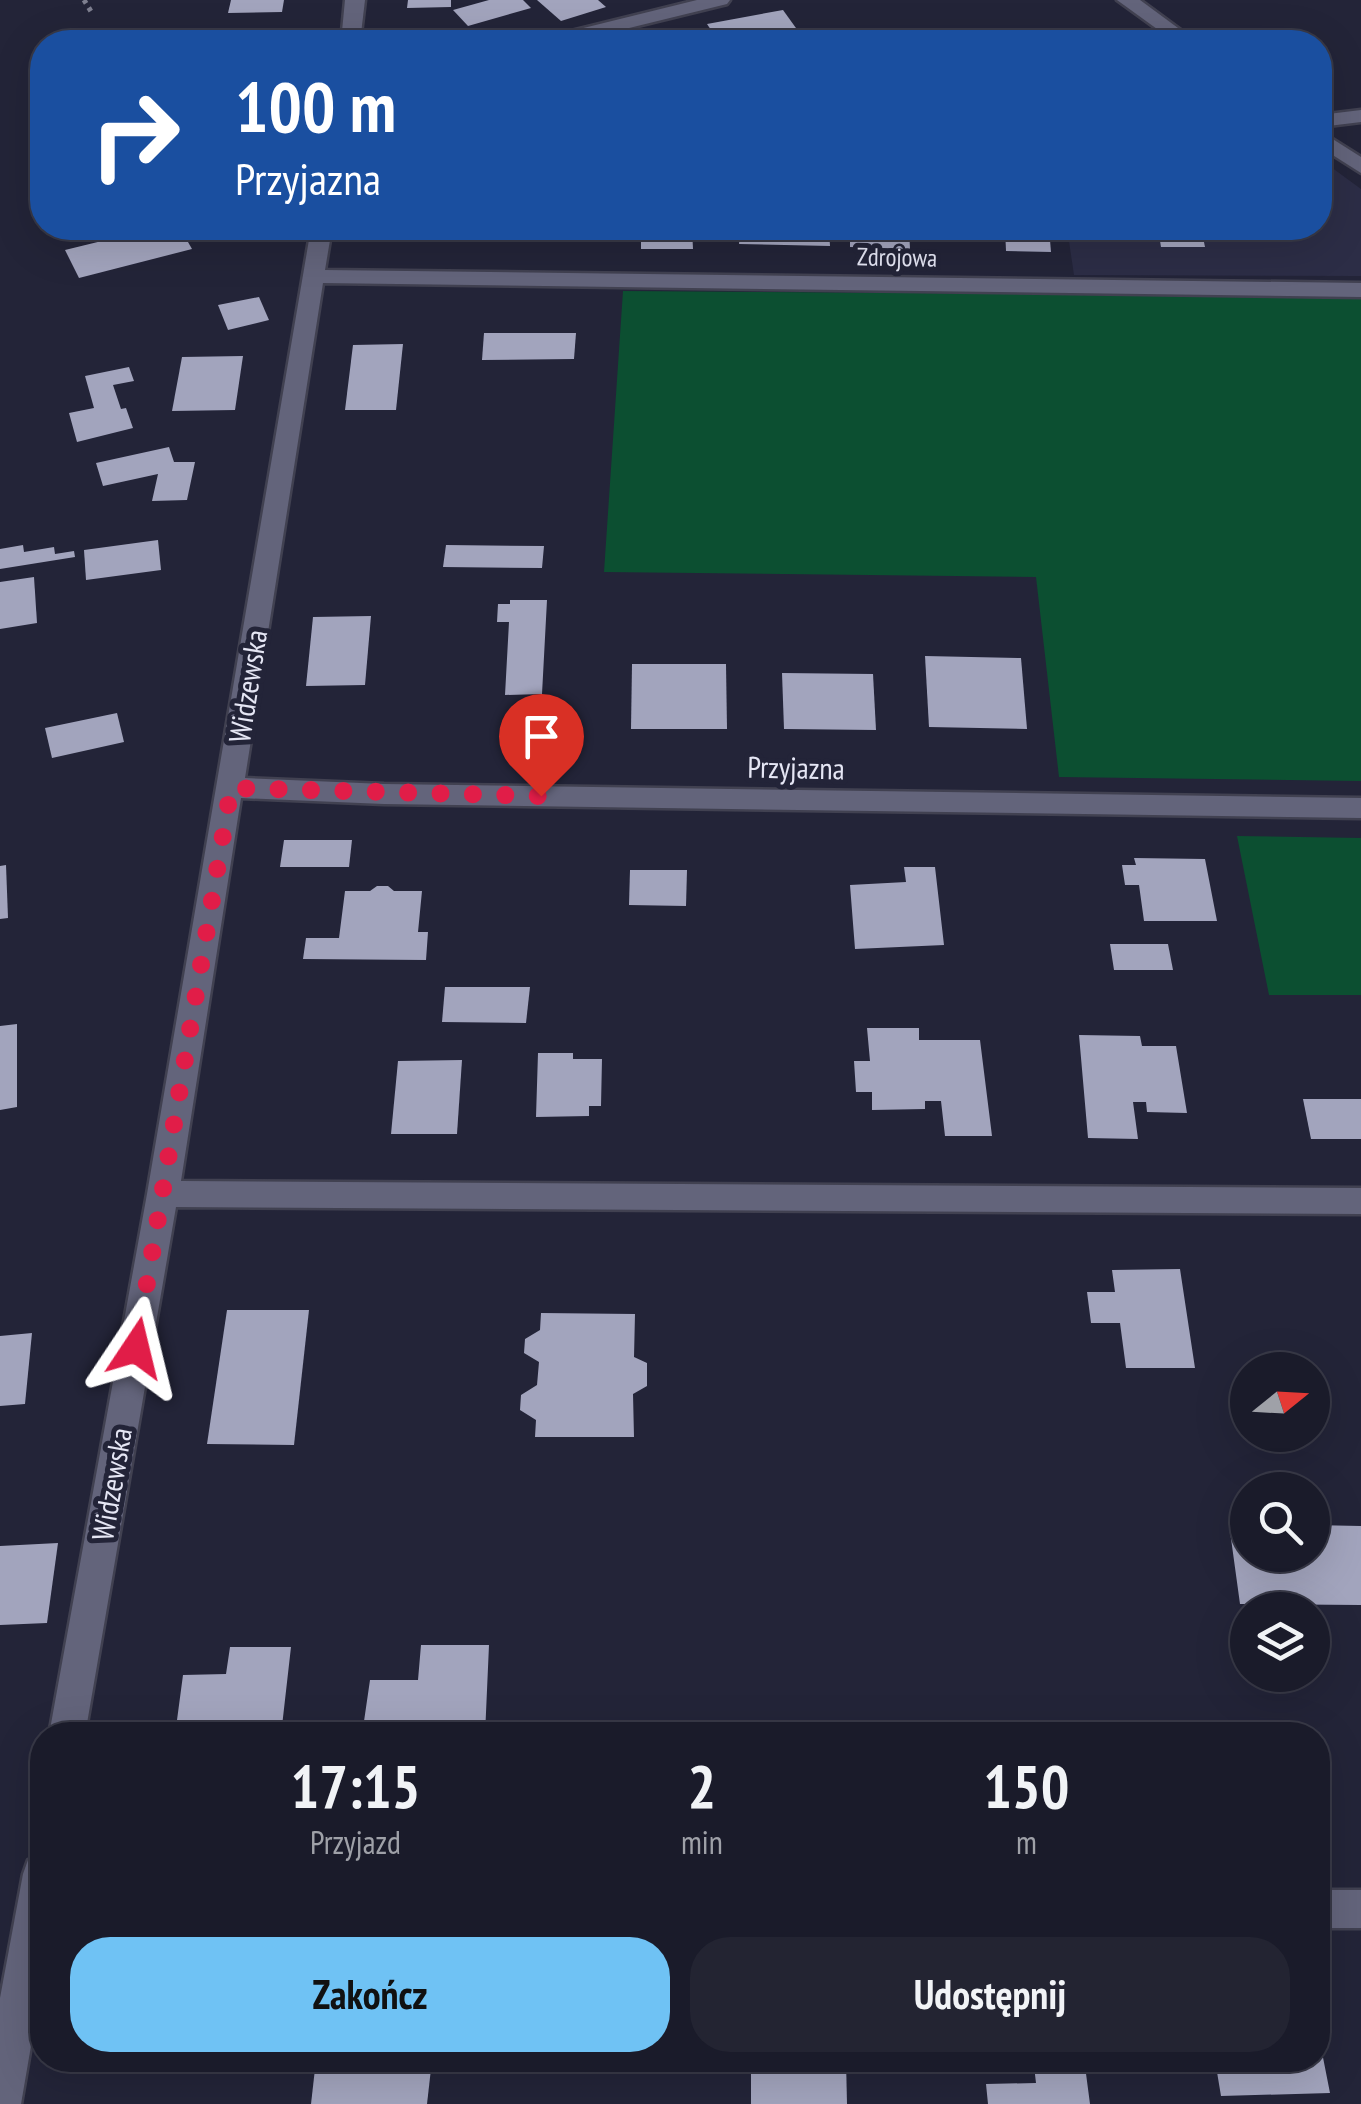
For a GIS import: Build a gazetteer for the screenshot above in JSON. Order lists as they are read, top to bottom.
{
  "streets": {
    "street": ["Zdrojowa", "Widzewska", "Przyjazna"]
  },
  "crossings": [
    ["Zdrojowa", "Widzewska"],
    ["Widzewska", "Przyjazna"]
  ],
  "north": "right",
  "page": {
    "turn": ["100 m", "Przyjazna"],
    "eta": [
      "17:15",
      "Przyjazd",
      "2",
      "min",
      "150",
      "m"
    ],
    "buttons": ["Zakończ", "Udostępnij"]
  }
}
